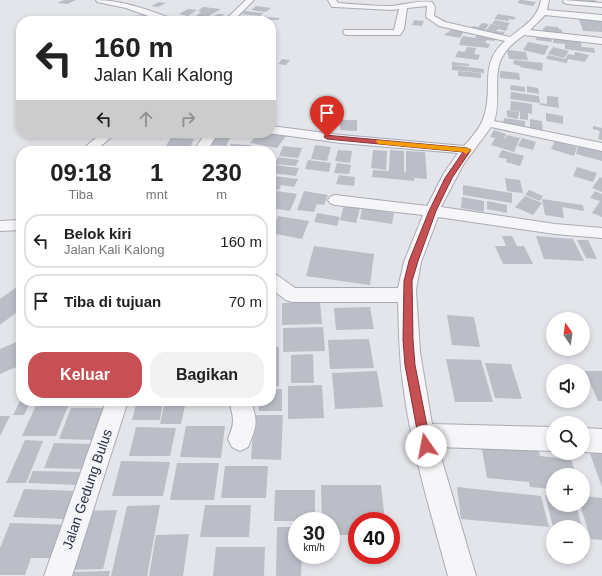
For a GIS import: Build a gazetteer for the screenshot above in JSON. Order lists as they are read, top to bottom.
{
  "streets": {
    "street": ["Jalan Gedung Bulus"]
  },
  "north": "top",
  "page": {
    "turn": ["160 m", "Jalan Kali Kalong"],
    "eta": [
      "09:18",
      "Tiba",
      "1",
      "mnt",
      "230",
      "m"
    ],
    "list": [
      {
        "name": "Belok kiri",
        "note": "Jalan Kali Kalong",
        "value": "160 m"
      },
      {
        "name": "Tiba di tujuan",
        "value": "70 m"
      }
    ],
    "map_buttons": ["+", "−"],
    "buttons": ["Keluar", "Bagikan"],
    "speed": "30 km/h",
    "limit": "40"
  }
}
